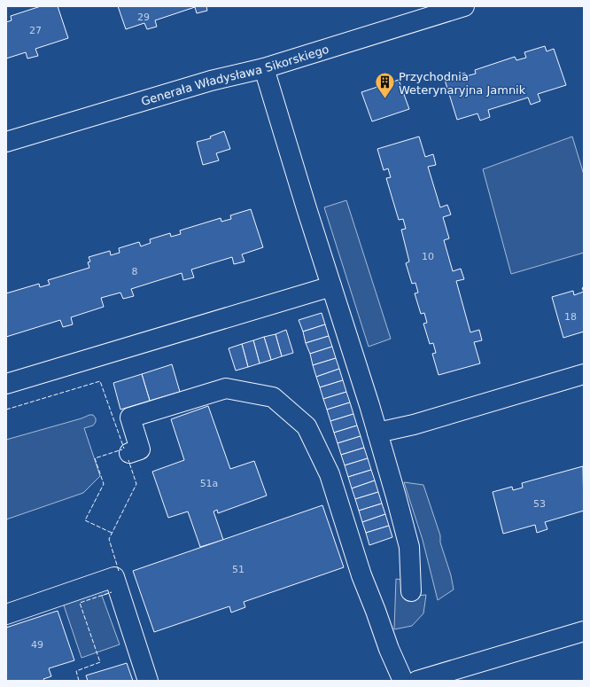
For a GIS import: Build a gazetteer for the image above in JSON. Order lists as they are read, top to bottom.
{
  "streets": {
    "street": ["Generała Władysława Sikorskiego"]
  },
  "places": {
    "building": ["Przychodnia Weterynaryjna Jamnik"]
  },
  "house_numbers": [
    "29",
    "27",
    "10",
    "8",
    "18",
    "51a",
    "53",
    "51",
    "49"
  ]
}
